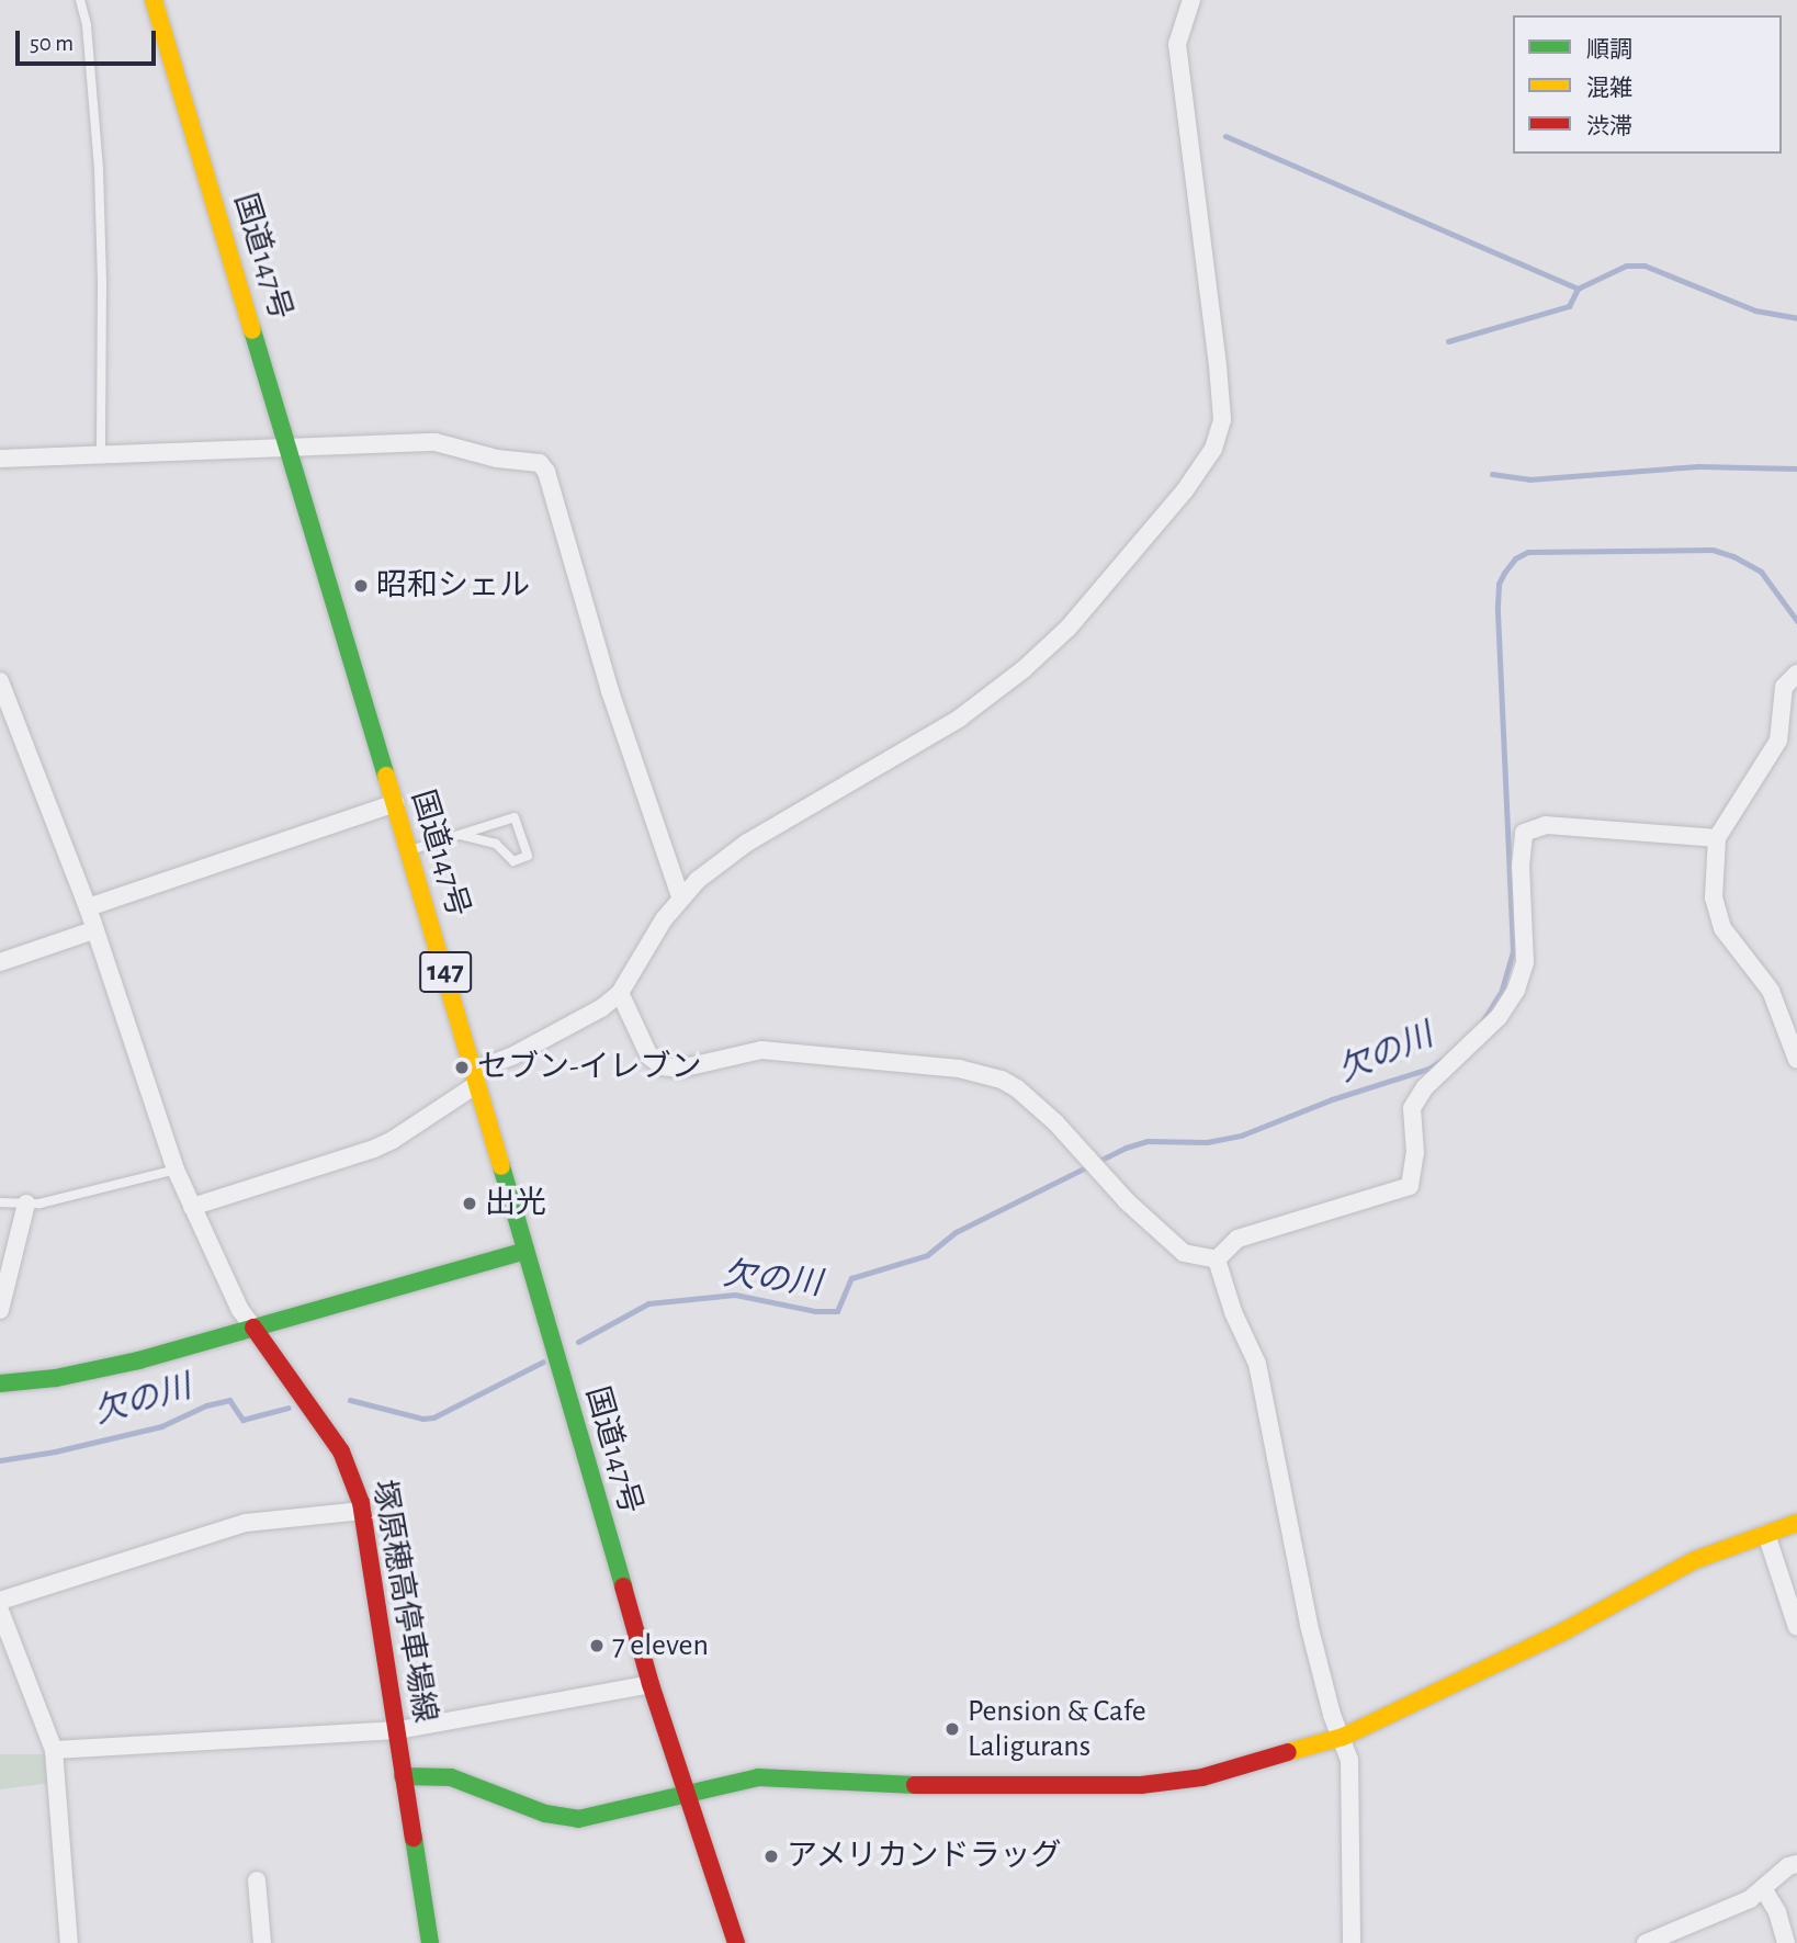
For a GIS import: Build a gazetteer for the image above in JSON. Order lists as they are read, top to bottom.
{
  "streets": {
    "main road": ["国道147号", "147", "塚原穂高停車場線"]
  },
  "water": ["欠の川"],
  "places": [
    "昭和シェル",
    "セブン-イレブン",
    "出光",
    "7 eleven",
    "Pension & Cafe Laligurans",
    "アメリカンドラッグ"
  ],
  "legend": ["順調", "混雑", "渋滞"],
  "scale_bar": "50 m"
}
